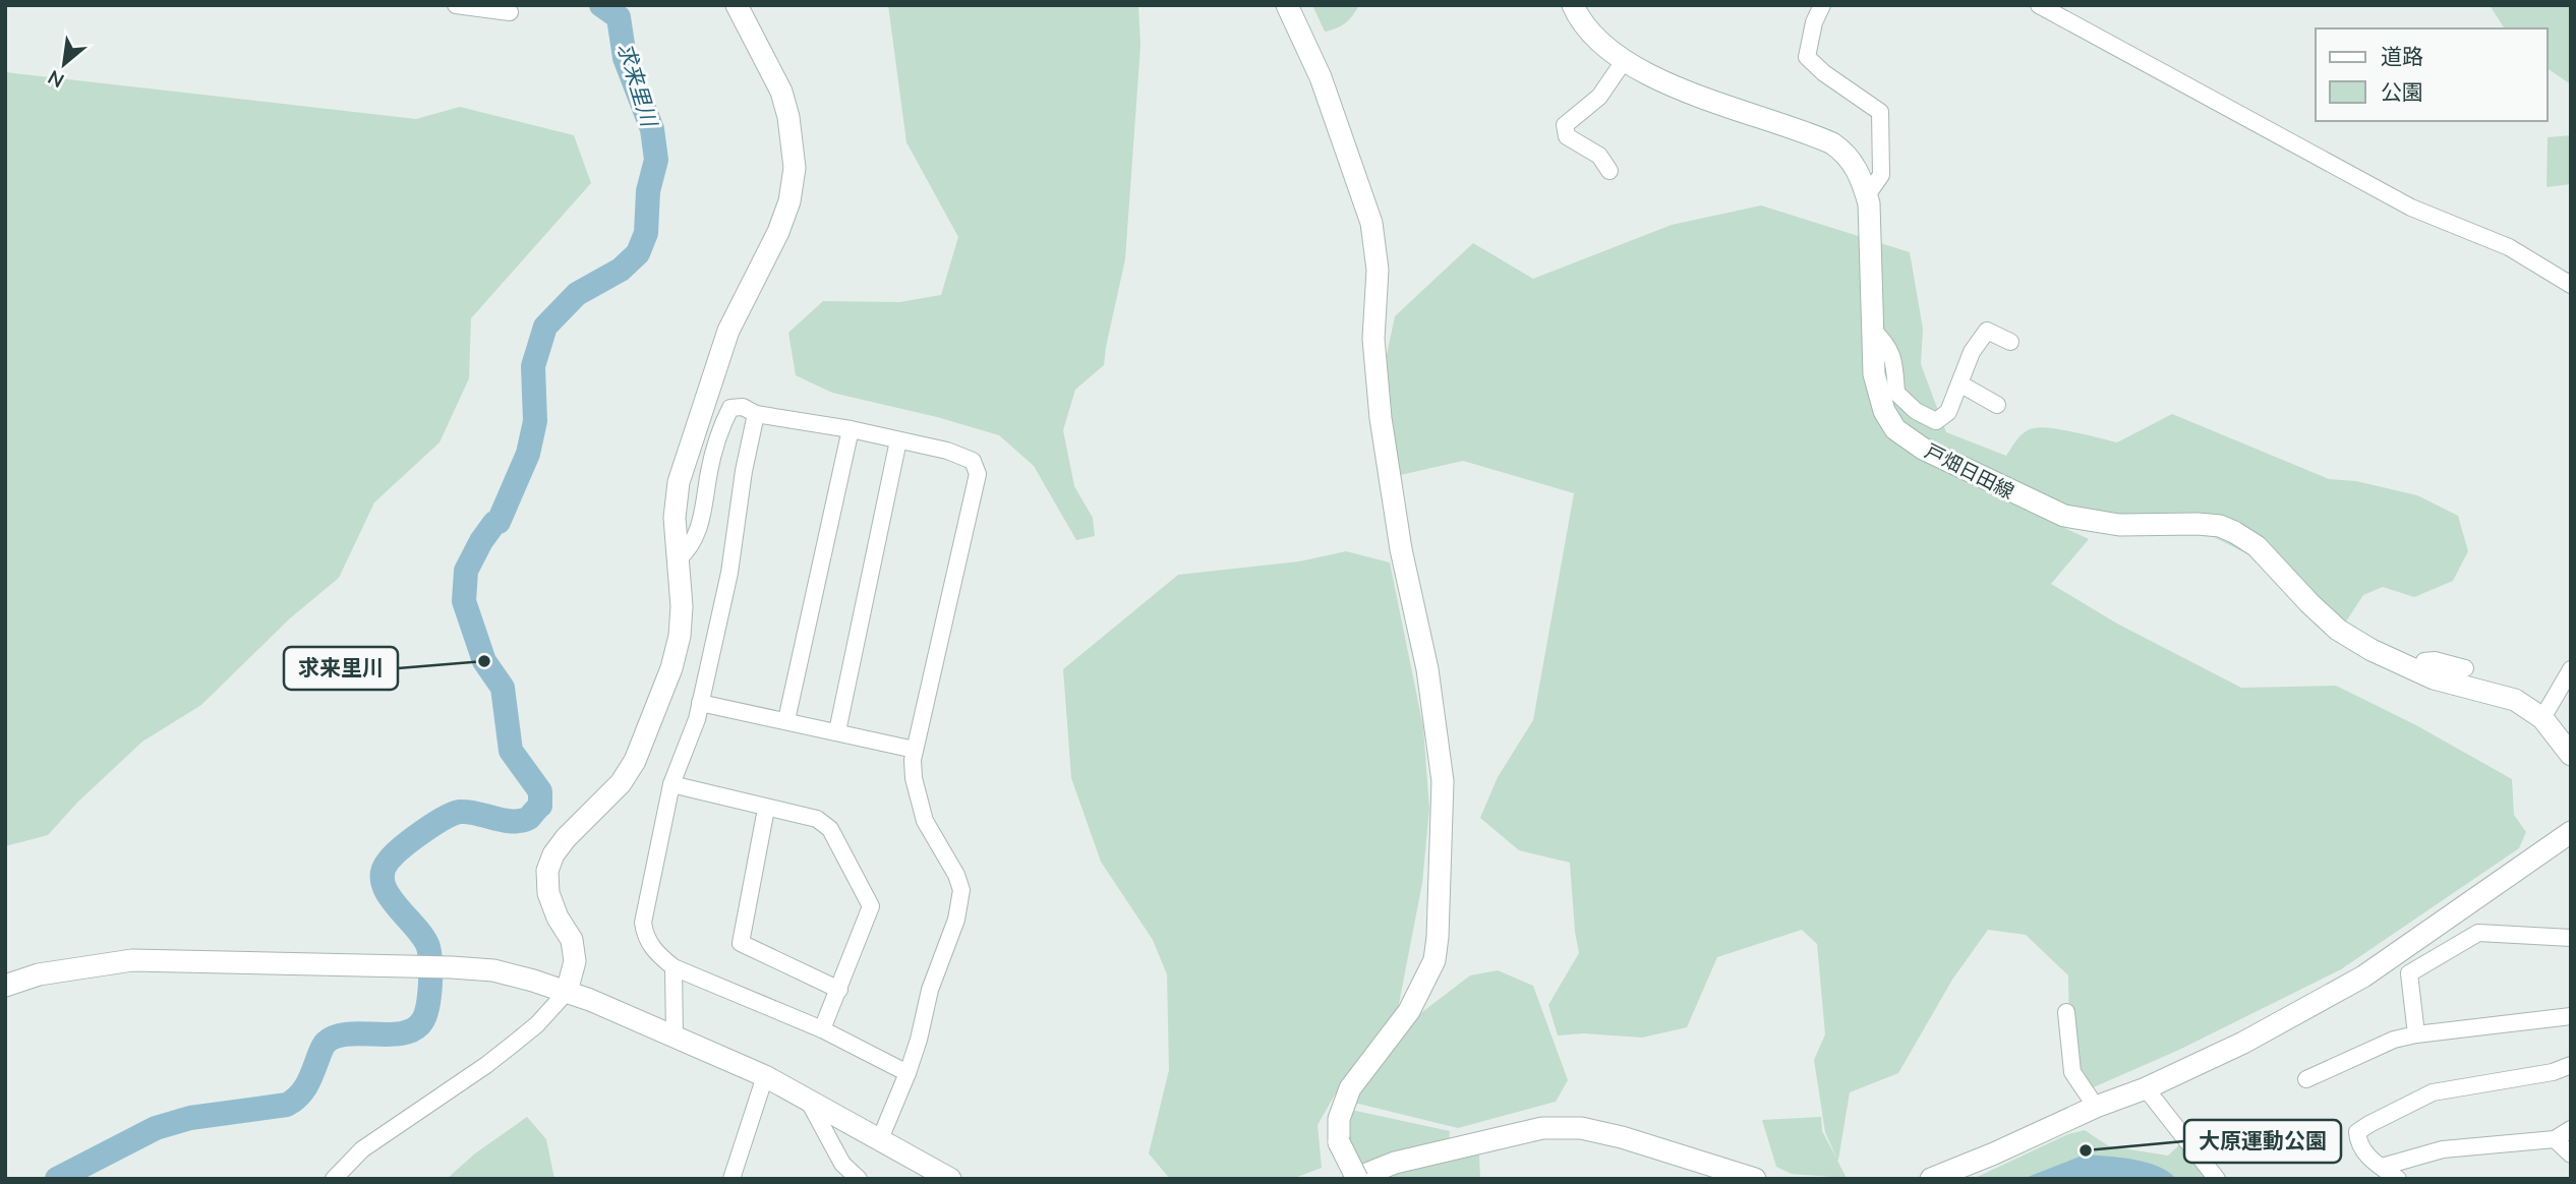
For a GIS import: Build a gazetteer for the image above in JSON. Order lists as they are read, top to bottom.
{
  "streets": {
    "street": ["戸畑日田線"]
  },
  "water": ["求来里川"],
  "places": ["求来里川", "大原運動公園"],
  "legend": ["道路", "公園"],
  "north": "bottom left"
}
